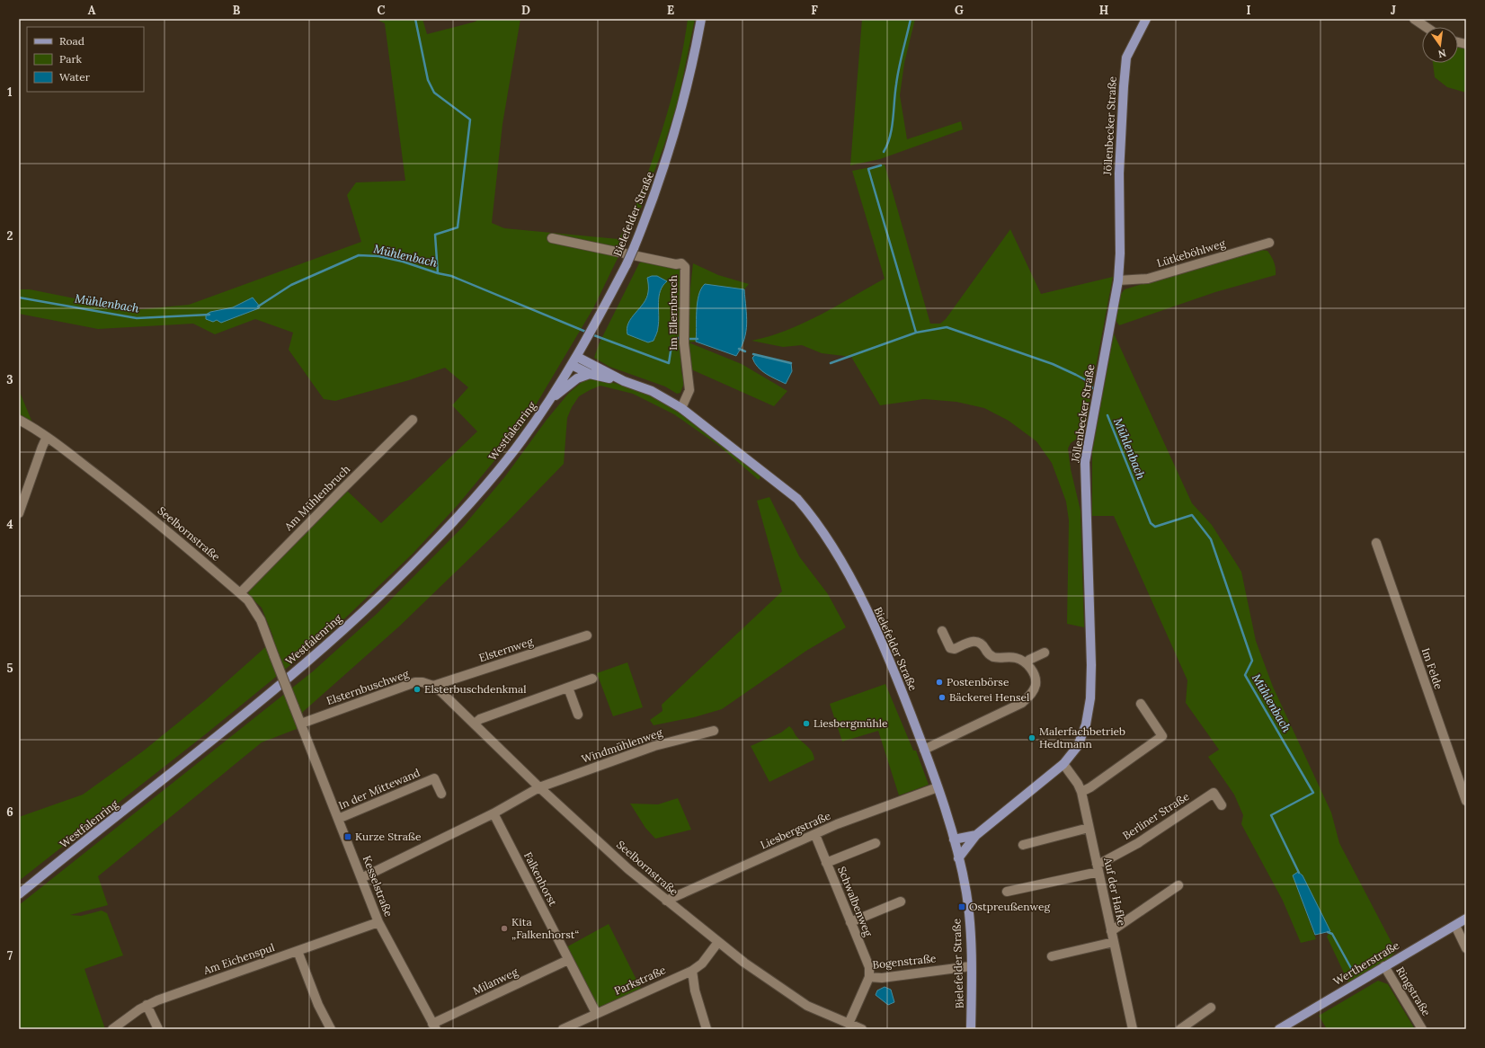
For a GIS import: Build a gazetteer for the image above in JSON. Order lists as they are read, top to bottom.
{
  "streets": {
    "main road": [
      "Jöllenbecker Straße",
      "Bielefelder Straße",
      "Westfalenring",
      "Wertherstraße"
    ],
    "street": [
      "Lütkeböhlweg",
      "Im Ellernbruch",
      "Am Mühlenbruch",
      "Seelbornstraße",
      "Elsternweg",
      "Im Felde",
      "Elsternbuschweg",
      "Windmühlenweg",
      "In der Mittewand",
      "Berliner Straße",
      "Liesbergstraße",
      "Falkenhorst",
      "Kesselstraße",
      "Auf der Hafke",
      "Schwalbenweg",
      "Am Eichenspul",
      "Bogenstraße",
      "Parkstraße",
      "Milanweg",
      "Ringstraße"
    ]
  },
  "crossings": [
    ["Jöllenbecker Straße", "Bielefelder Straße"],
    ["Jöllenbecker Straße", "Lütkeböhlweg"],
    ["Jöllenbecker Straße", "Auf der Hafke"],
    ["Bielefelder Straße", "Im Ellernbruch"],
    ["Bielefelder Straße", "Westfalenring"],
    ["Bielefelder Straße", "Liesbergstraße"],
    ["Bielefelder Straße", "Bogenstraße"],
    ["Am Mühlenbruch", "Seelbornstraße"],
    ["Seelbornstraße", "Elsternbuschweg"],
    ["Seelbornstraße", "Windmühlenweg"],
    ["Seelbornstraße", "Liesbergstraße"],
    ["Seelbornstraße", "Kesselstraße"],
    ["Seelbornstraße", "Bogenstraße"],
    ["Seelbornstraße", "Parkstraße"],
    ["Elsternweg", "Elsternbuschweg"],
    ["Elsternbuschweg", "Kesselstraße"],
    ["In der Mittewand", "Kesselstraße"],
    ["Berliner Straße", "Auf der Hafke"],
    ["Liesbergstraße", "Schwalbenweg"],
    ["Falkenhorst", "Parkstraße"],
    ["Falkenhorst", "Milanweg"],
    ["Kesselstraße", "Am Eichenspul"],
    ["Kesselstraße", "Milanweg"],
    ["Schwalbenweg", "Bogenstraße"],
    ["Wertherstraße", "Ringstraße"]
  ],
  "water": ["Mühlenbach"],
  "places": {
    "other": [
      "Postenbörse",
      "Elsterbuschdenkmal",
      "Bäckerei Hensel",
      "Liesbergmühle",
      "Malerfachbetrieb Hedtmann",
      "Kita „Falkenhorst“"
    ],
    "transit": ["Kurze Straße", "Ostpreußenweg"]
  },
  "legend": ["Road", "Park", "Water"],
  "north": "bottom",
  "grid": {
    "columns": [
      "A",
      "B",
      "C",
      "D",
      "E",
      "F",
      "G",
      "H",
      "I",
      "J"
    ],
    "rows": [
      "1",
      "2",
      "3",
      "4",
      "5",
      "6",
      "7"
    ]
  }
}
